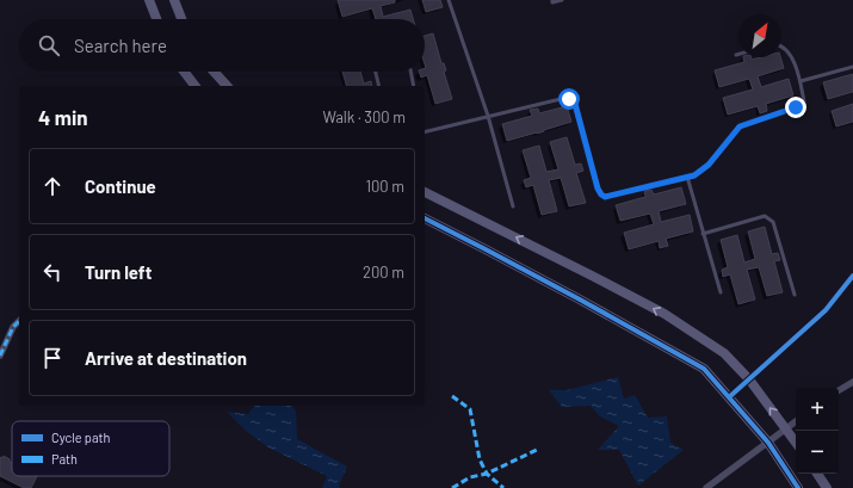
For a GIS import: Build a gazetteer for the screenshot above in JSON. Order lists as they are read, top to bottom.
{
  "legend": ["Cycle path", "Path"],
  "north": "top right",
  "page": {
    "search": "Search here",
    "heading": ["4 min", "Walk · 300 m"],
    "list": [
      ["Continue", "100 m"],
      ["Turn left", "200 m"],
      "Arrive at destination"
    ],
    "map_buttons": ["+", "−"]
  }
}
